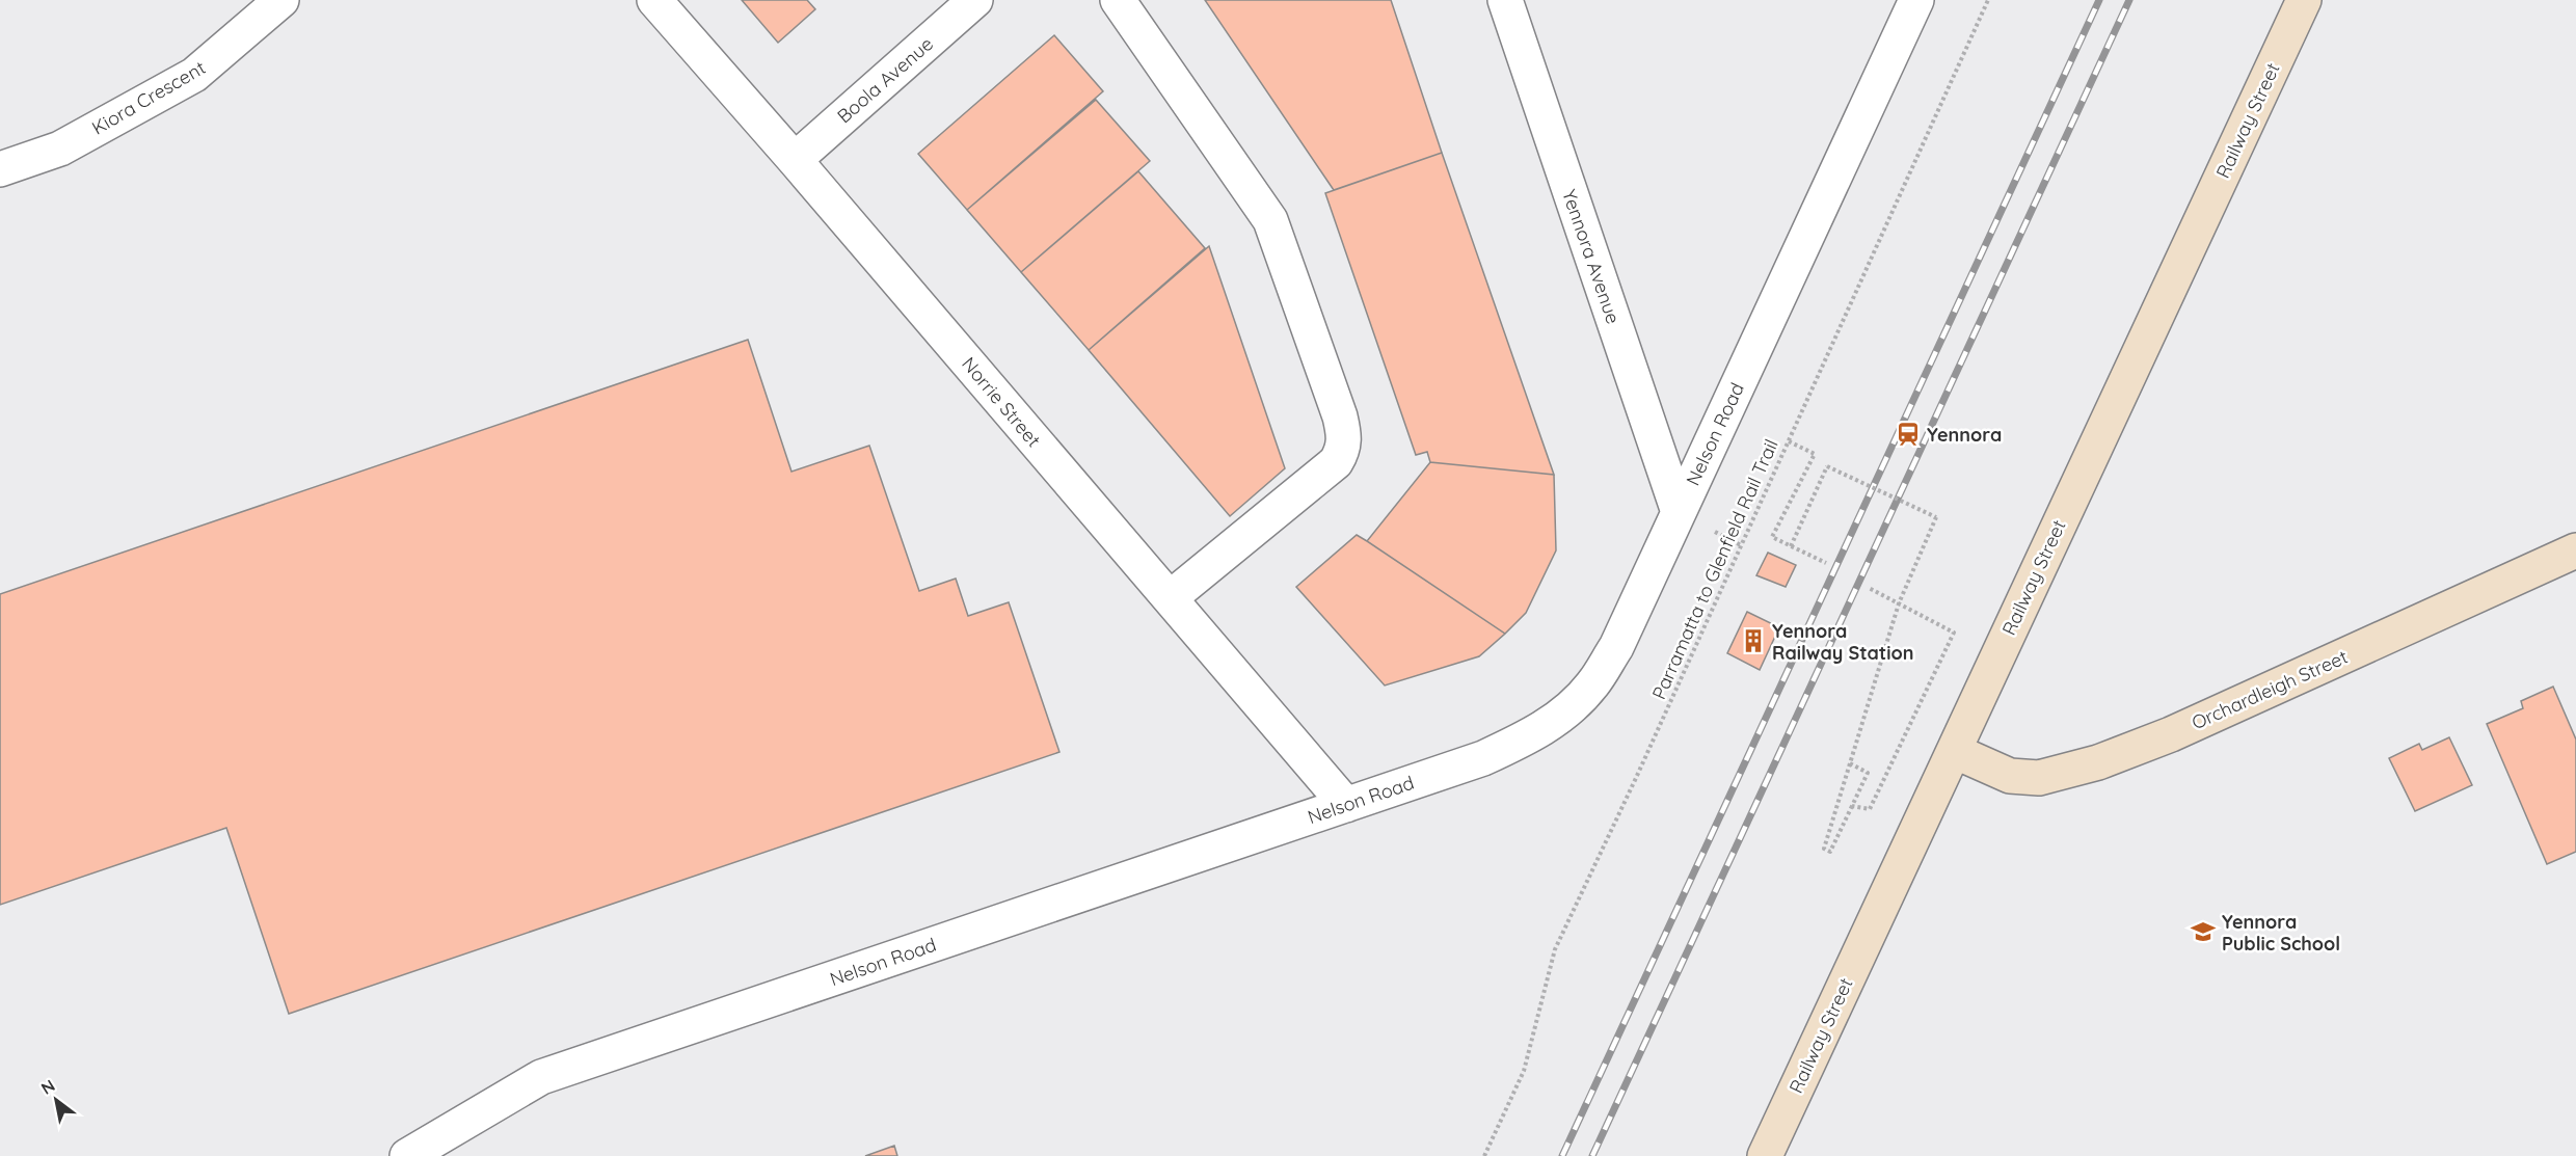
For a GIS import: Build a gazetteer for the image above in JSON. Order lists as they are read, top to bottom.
{
  "streets": {
    "main road": ["Railway Street", "Orchardleigh Street"],
    "street": [
      "Boola Avenue",
      "Kiora Crescent",
      "Yennora Avenue",
      "Norrie Street",
      "Nelson Road"
    ],
    "path": ["Parramatta to Glenfield Rail Trail"]
  },
  "crossings": [
    ["Boola Avenue", "Norrie Street"],
    ["Railway Street", "Orchardleigh Street"],
    ["Yennora Avenue", "Nelson Road"],
    ["Norrie Street", "Nelson Road"]
  ],
  "places": {
    "station": ["Yennora"],
    "building": ["Yennora Railway Station"],
    "school or university": ["Yennora Public School"]
  },
  "north": "top left"
}
